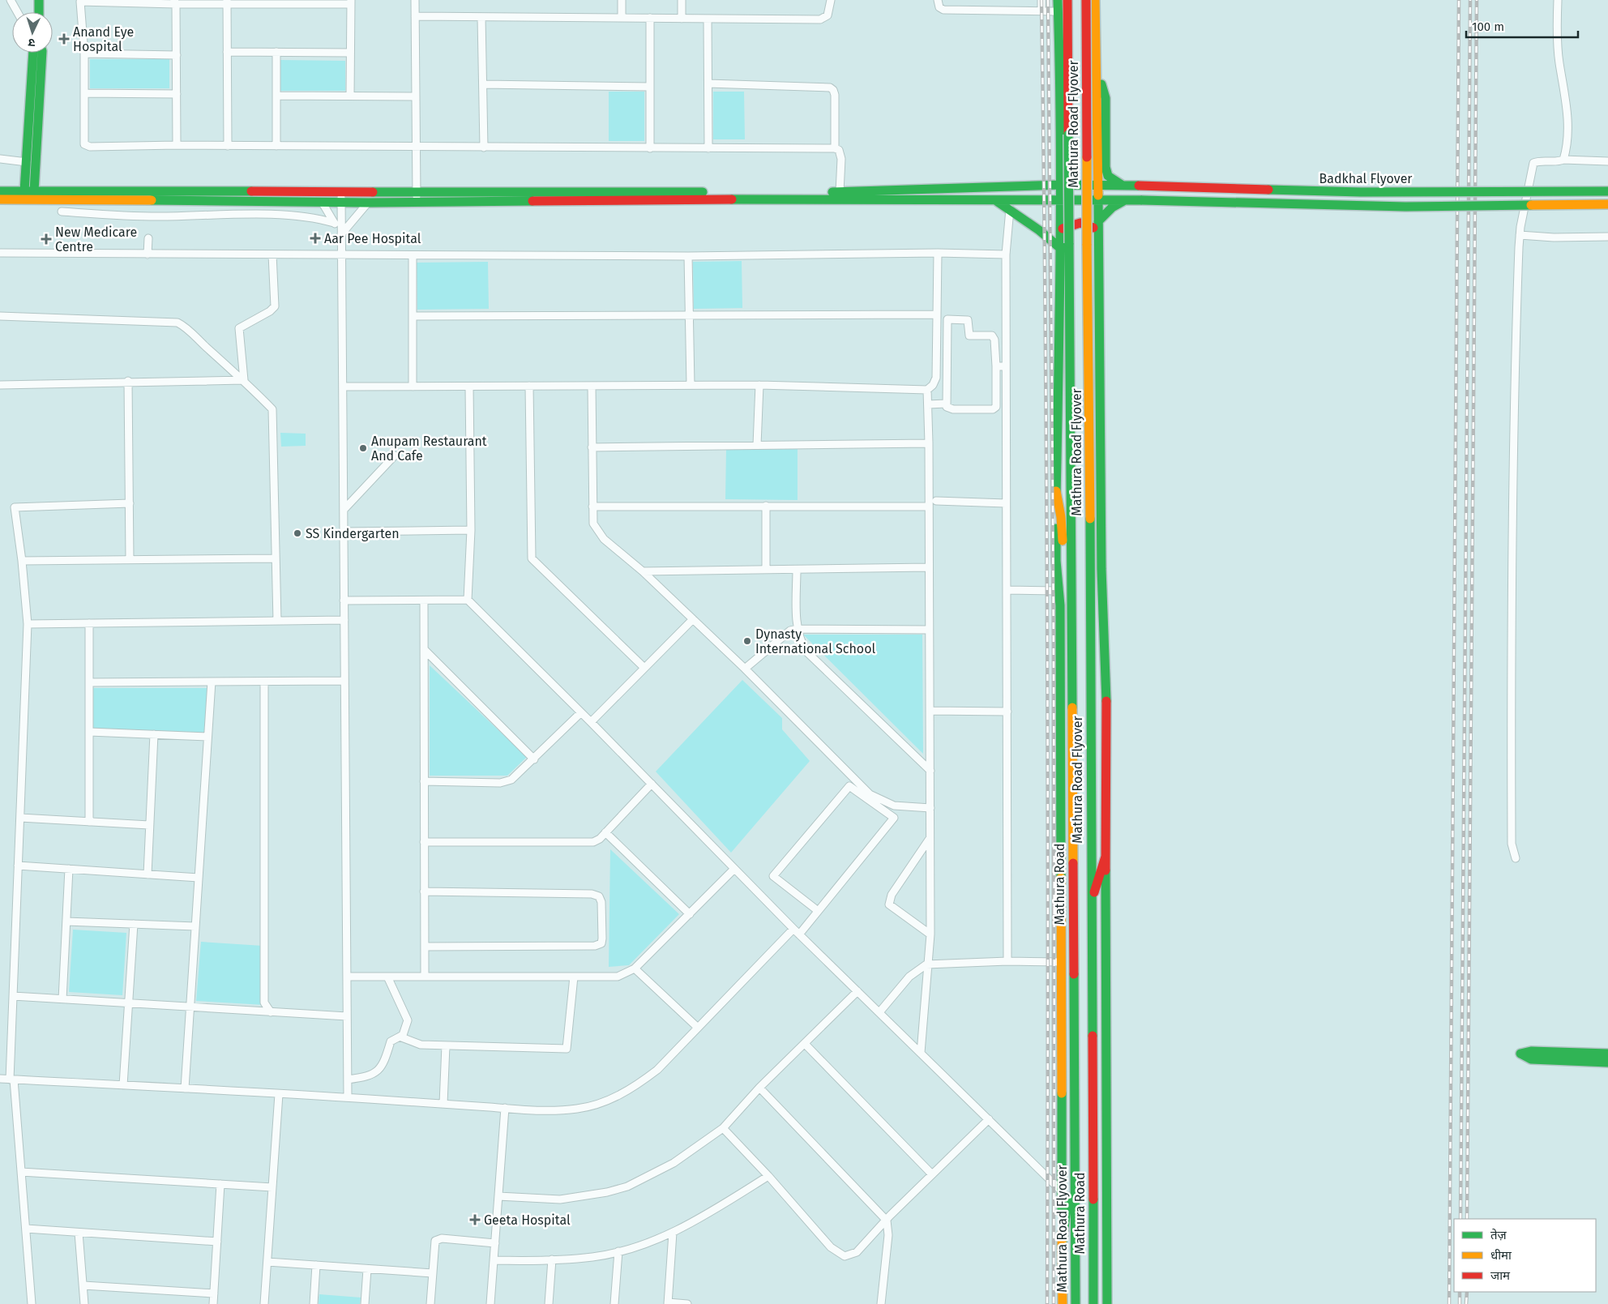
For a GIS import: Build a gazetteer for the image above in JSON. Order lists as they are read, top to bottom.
{
  "streets": {
    "main road": ["Mathura Road Flyover", "Badkhal Flyover", "Mathura Road"]
  },
  "crossings": [
    ["Mathura Road Flyover", "Mathura Road"]
  ],
  "places": {
    "health": [
      "Anand Eye Hospital",
      "Aar Pee Hospital",
      "New Medicare Centre",
      "Geeta Hospital"
    ],
    "other": ["Anupam Restaurant And Cafe", "SS Kindergarten", "Dynasty International School"]
  },
  "legend": ["तेज़", "धीमा", "जाम"],
  "scale_bar": "100 m",
  "north": "bottom"
}
